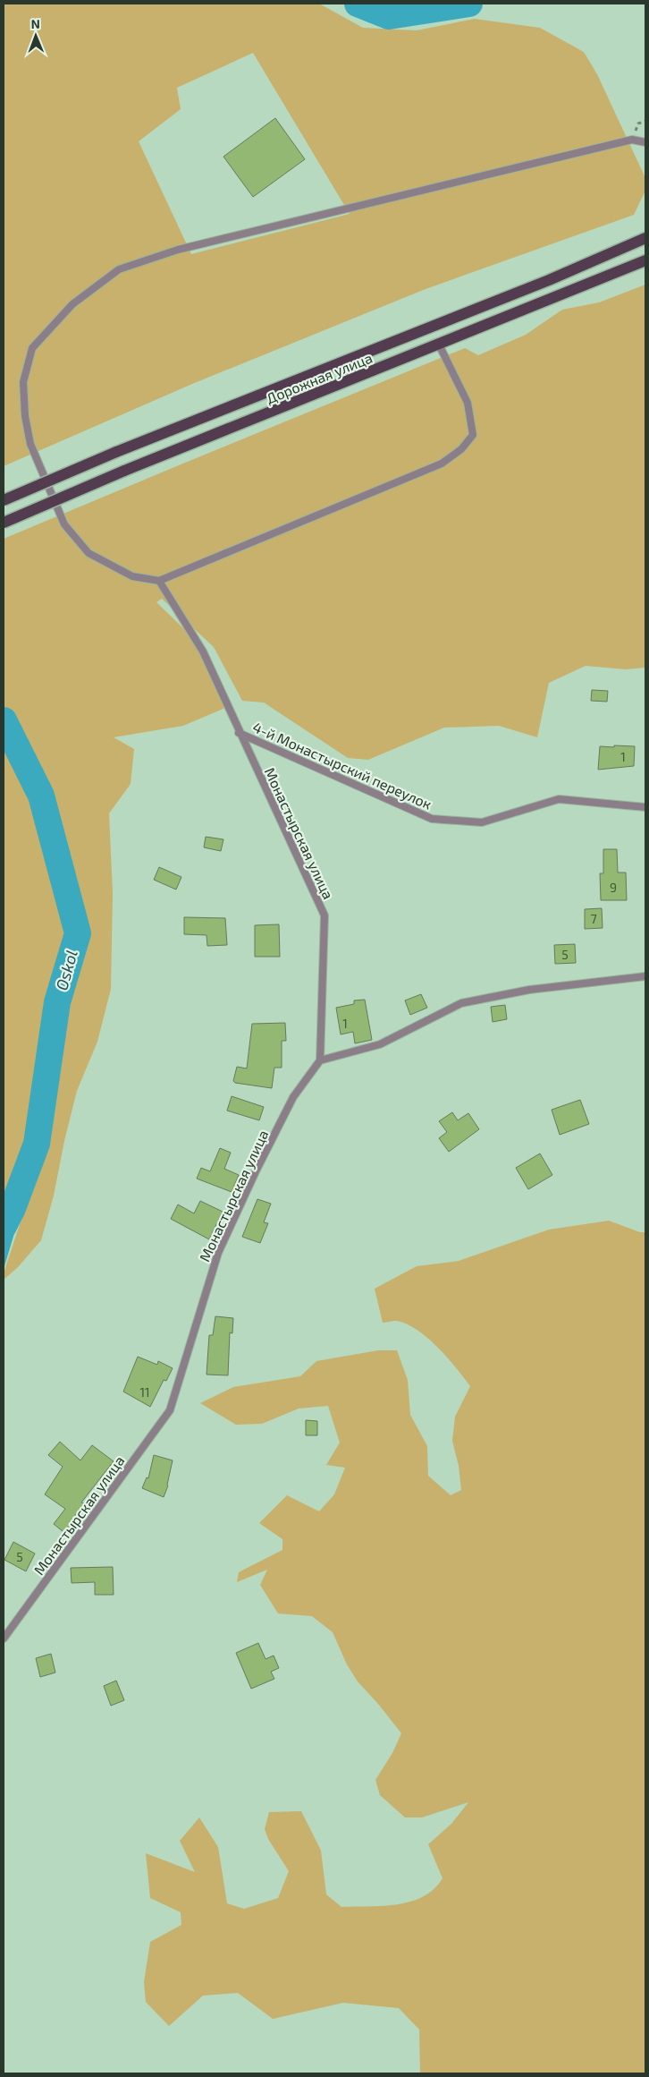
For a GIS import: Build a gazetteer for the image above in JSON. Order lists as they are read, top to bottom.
{
  "streets": {
    "main road": ["Дорожная улица"],
    "lane": ["4-й Монастырский переулок", "Монастырская улица"]
  },
  "crossings": [
    ["4-й Монастырский переулок", "Монастырская улица"]
  ],
  "water": ["Oskol"],
  "house_numbers": [
    "1",
    "9",
    "7",
    "5",
    "1",
    "11",
    "5"
  ],
  "north": "top"
}
